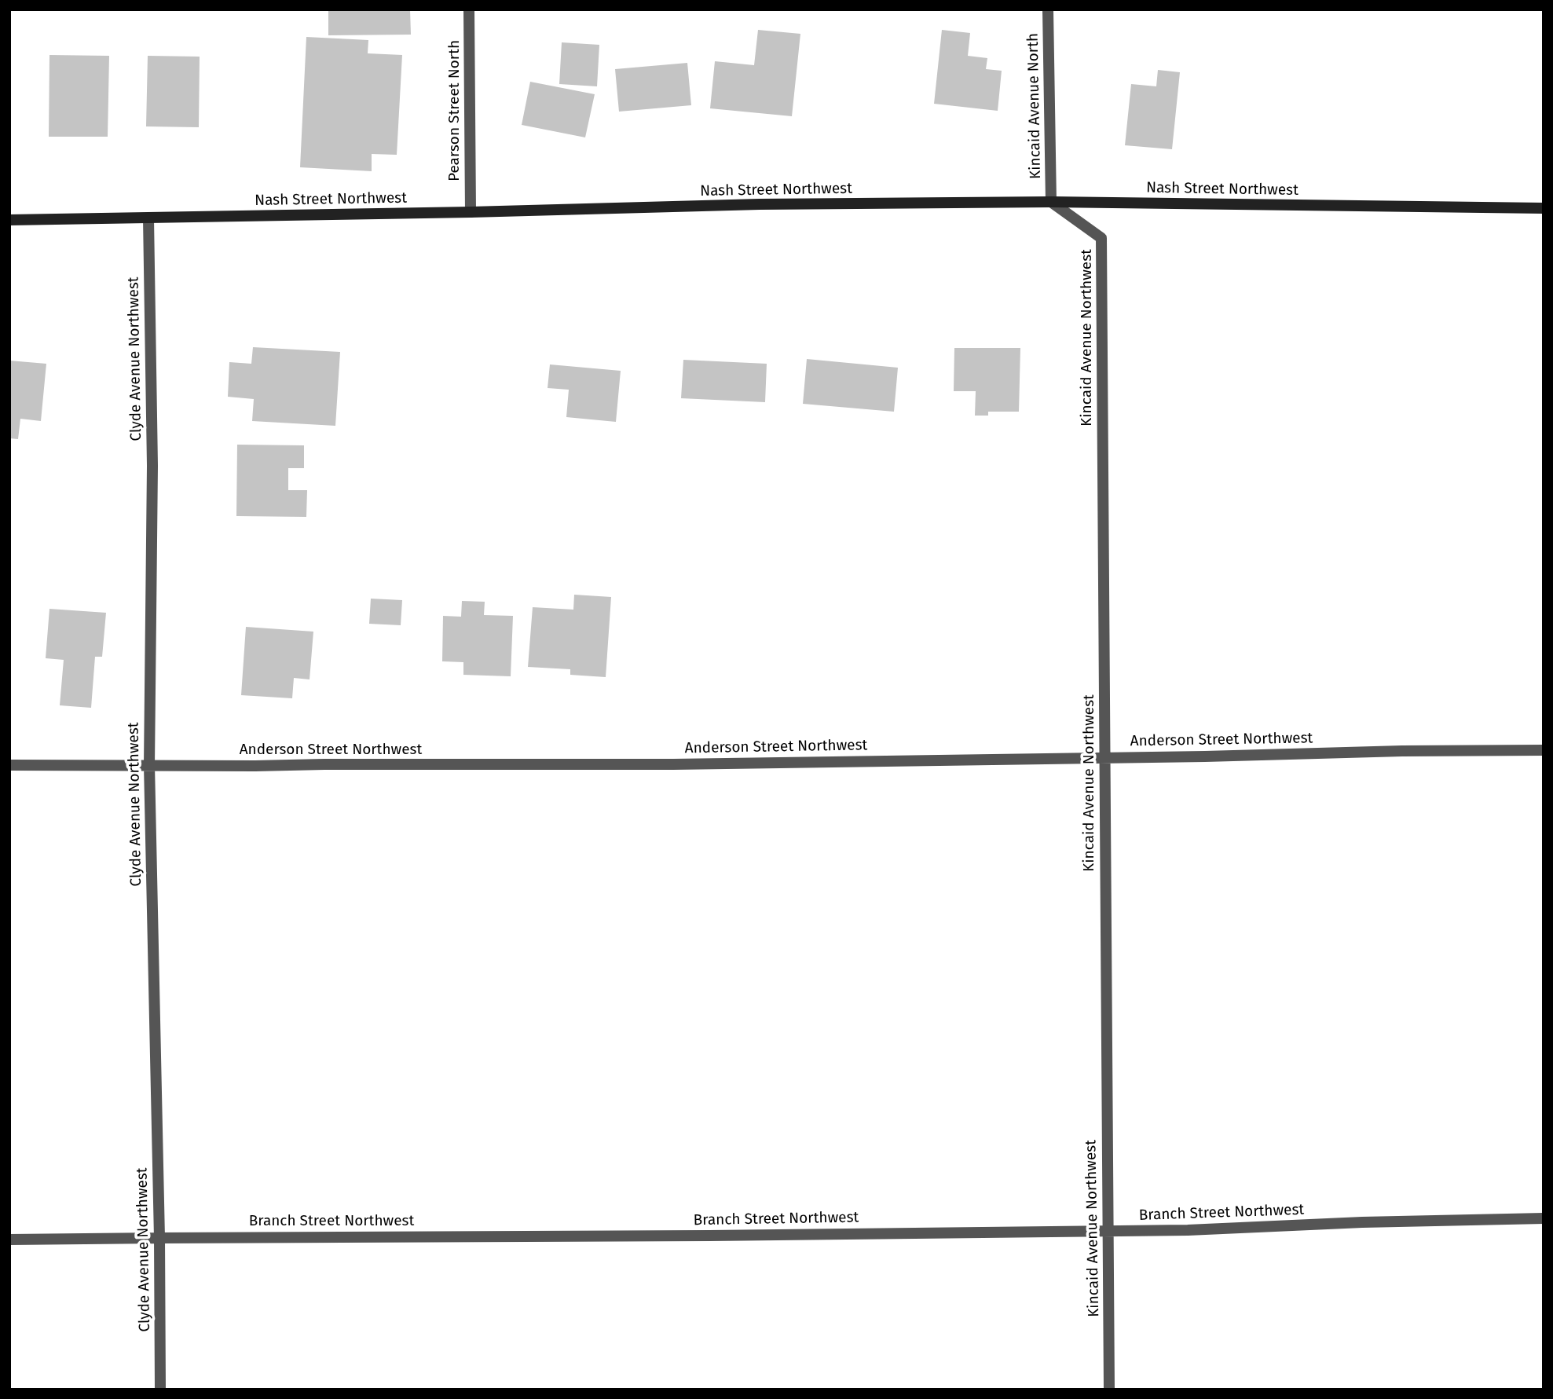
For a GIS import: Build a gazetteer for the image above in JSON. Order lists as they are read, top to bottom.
{
  "streets": {
    "main road": ["Nash Street Northwest"],
    "street": [
      "Kincaid Avenue North",
      "Pearson Street North",
      "Kincaid Avenue Northwest",
      "Clyde Avenue Northwest",
      "Anderson Street Northwest",
      "Branch Street Northwest"
    ]
  },
  "crossings": [
    ["Kincaid Avenue North", "Nash Street Northwest"],
    ["Kincaid Avenue North", "Kincaid Avenue Northwest"],
    ["Pearson Street North", "Nash Street Northwest"],
    ["Nash Street Northwest", "Kincaid Avenue Northwest"],
    ["Nash Street Northwest", "Clyde Avenue Northwest"],
    ["Kincaid Avenue Northwest", "Anderson Street Northwest"],
    ["Kincaid Avenue Northwest", "Branch Street Northwest"],
    ["Clyde Avenue Northwest", "Anderson Street Northwest"],
    ["Clyde Avenue Northwest", "Branch Street Northwest"]
  ]
}
